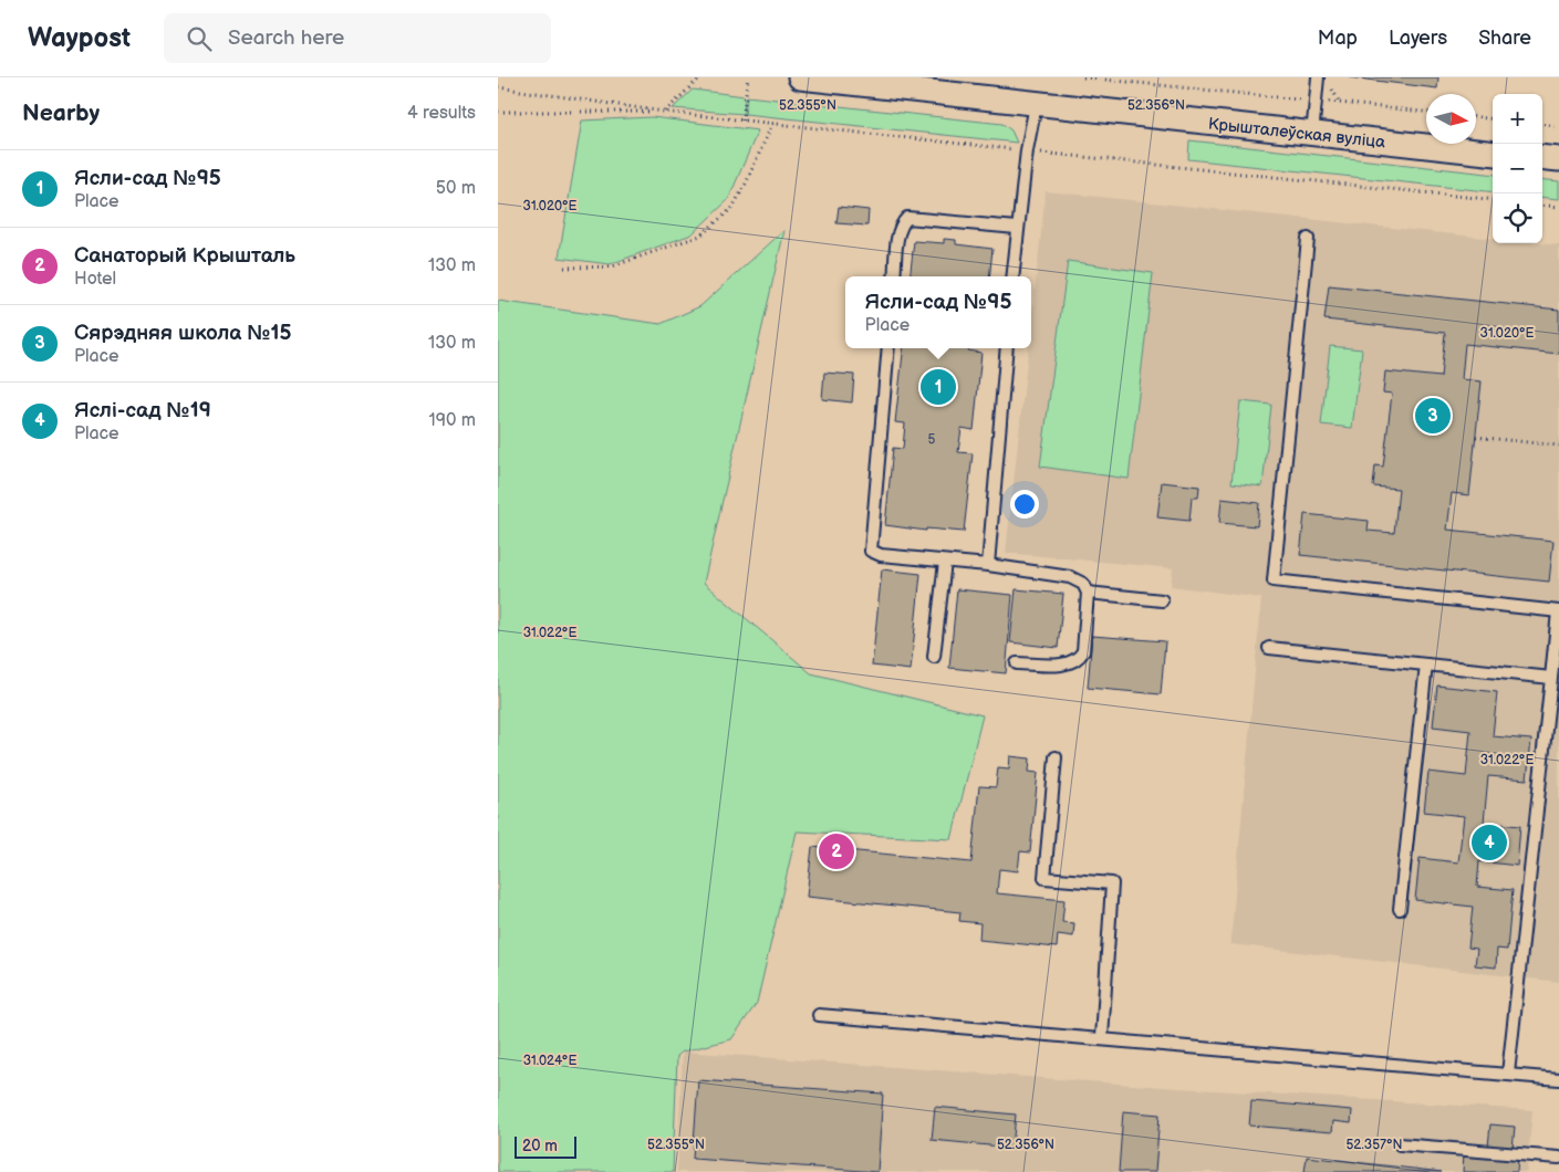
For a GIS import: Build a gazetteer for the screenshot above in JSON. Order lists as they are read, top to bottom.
{
  "streets": {
    "street": ["Крышталеўская вуліца"]
  },
  "house_numbers": ["5"],
  "scale_bar": "20 m",
  "north": "right",
  "page": {
    "header": "Waypost",
    "search": "Search here",
    "nav": ["Map", "Layers", "Share"],
    "heading": ["Nearby", "4 results"],
    "map_buttons": ["+", "−"],
    "list": [
      {
        "mark": "1",
        "name": "Ясли-сад №95",
        "note": "Place",
        "value": "50 m"
      },
      {
        "mark": "2",
        "name": "Санаторый Крышталь",
        "note": "Hotel",
        "value": "130 m"
      },
      {
        "mark": "3",
        "name": "Сярэдняя школа №15",
        "note": "Place",
        "value": "130 m"
      },
      {
        "mark": "4",
        "name": "Яслі-сад №19",
        "note": "Place",
        "value": "190 m"
      }
    ],
    "popup": ["Ясли-сад №95", "Place"],
    "pins": [
      "1",
      "3",
      "4",
      "2"
    ],
    "scale": "20 m"
  },
  "coordinates": [
    "52.355°N",
    "52.356°N",
    "31.020°E",
    "31.022°E",
    "31.024°E",
    "52.357°N"
  ]
}
